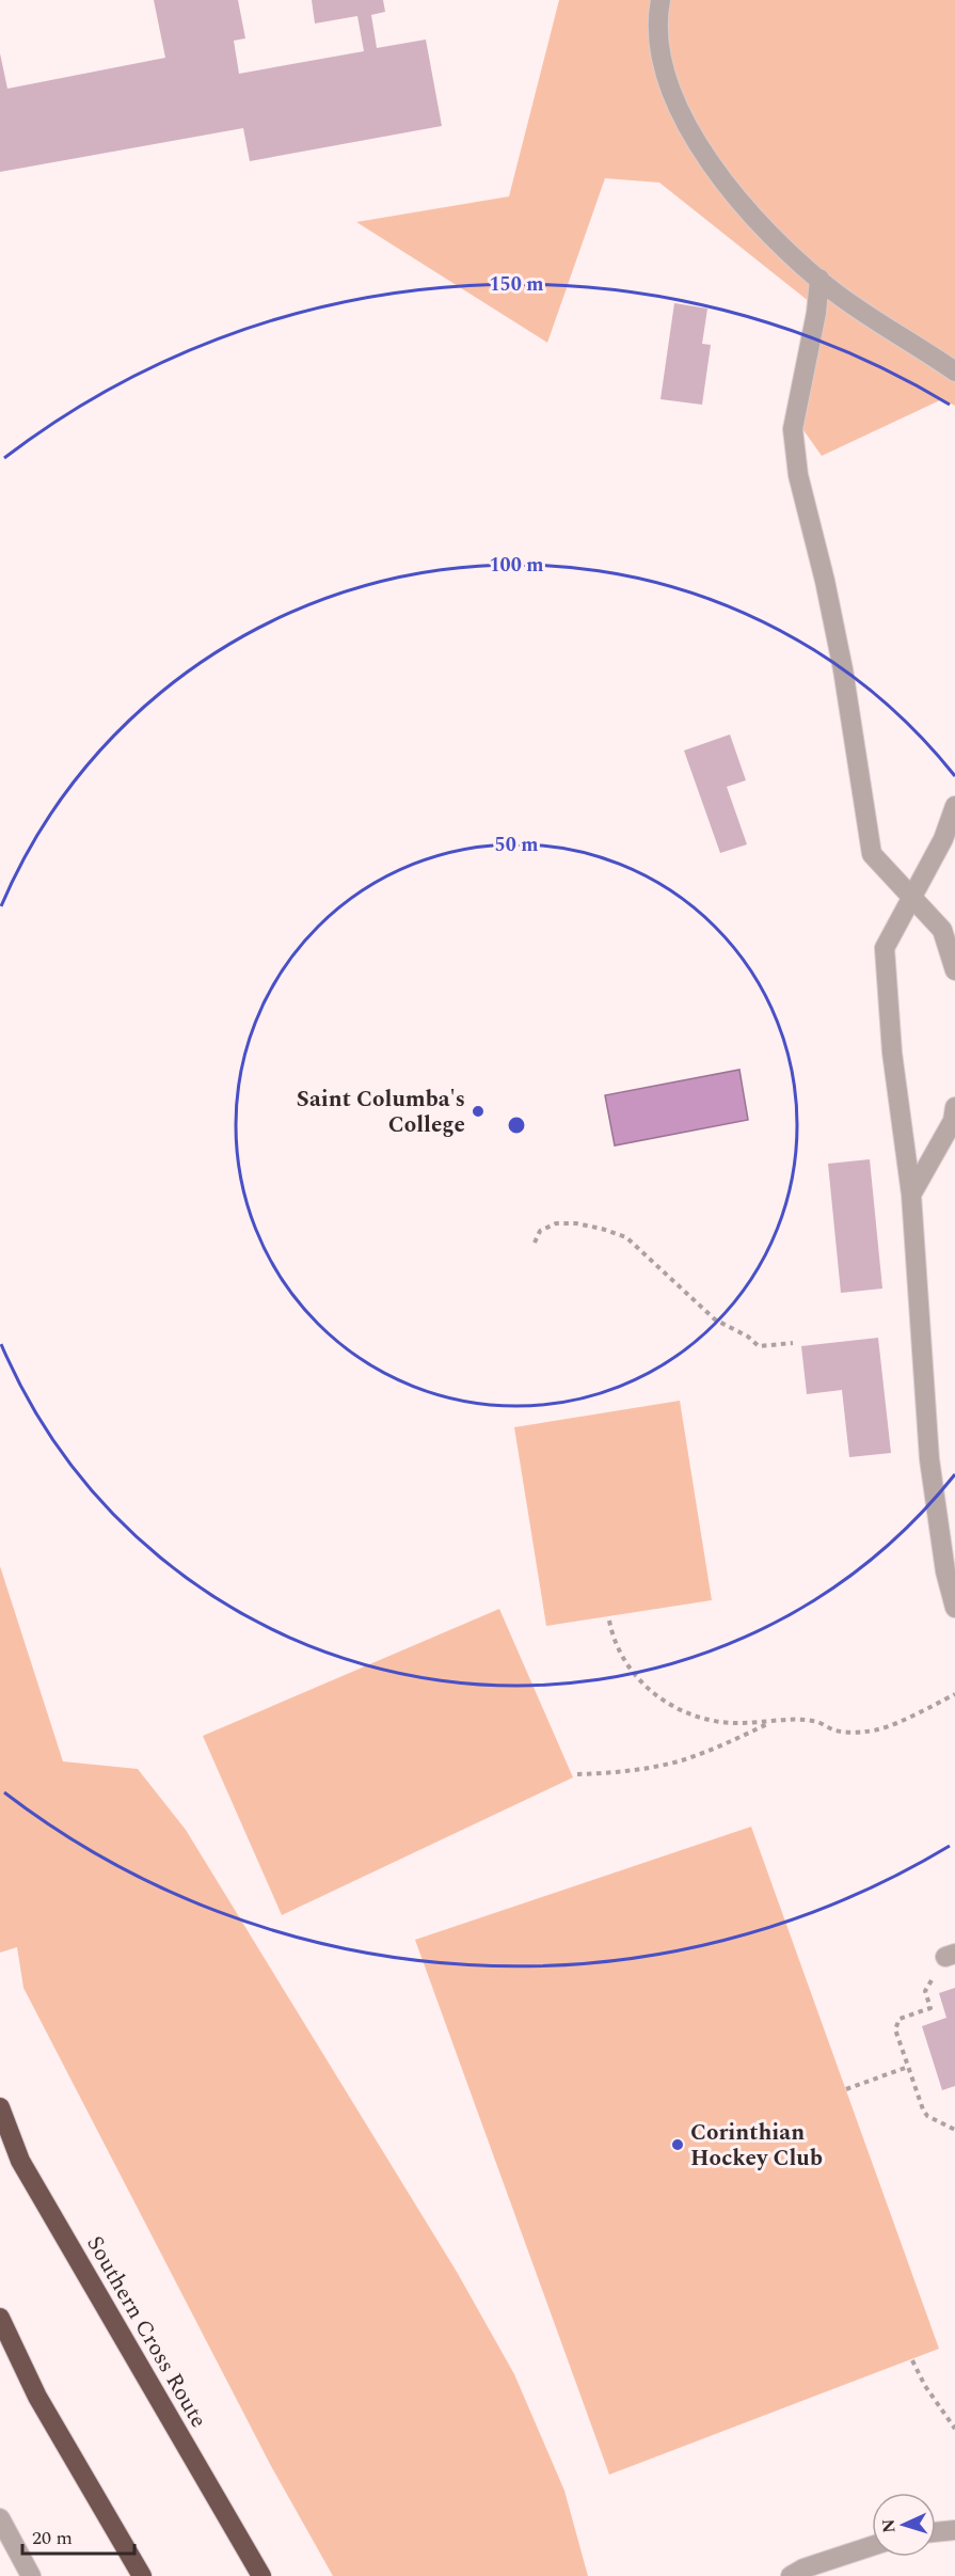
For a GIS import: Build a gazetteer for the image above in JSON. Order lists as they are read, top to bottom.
{
  "streets": {
    "highway": ["Southern Cross Route"]
  },
  "places": ["Saint Columba's College", "Corinthian Hockey Club"],
  "scale_bar": "20 m",
  "north": "left",
  "rings": ["150 m", "100 m", "50 m"]
}
